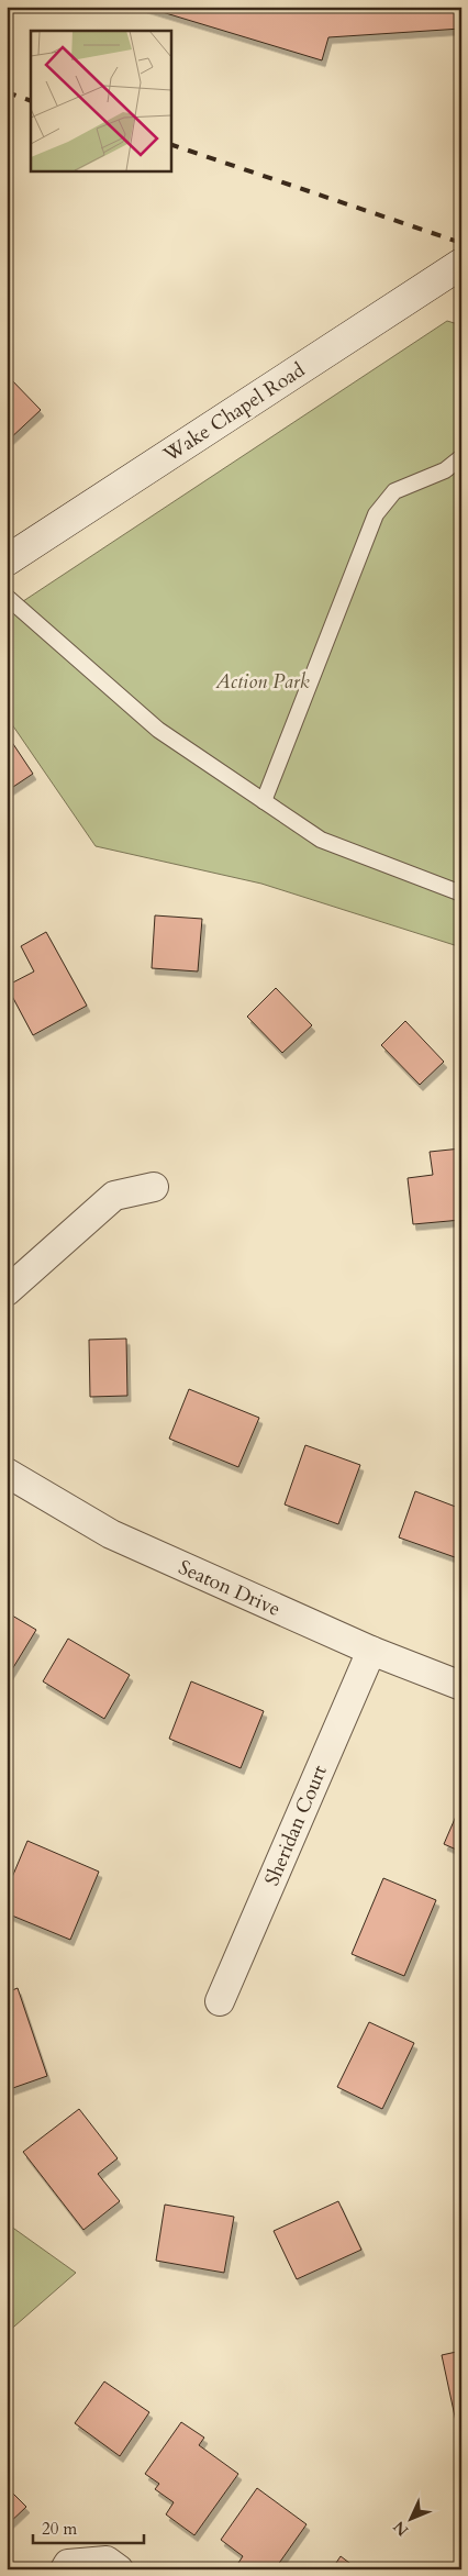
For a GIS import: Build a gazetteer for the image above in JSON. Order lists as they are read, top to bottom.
{
  "streets": {
    "main road": ["Wake Chapel Road"],
    "street": ["Seaton Drive", "Sheridan Court"]
  },
  "crossings": [
    ["Seaton Drive", "Sheridan Court"]
  ],
  "parks": ["Action Park"],
  "scale_bar": "20 m",
  "north": "bottom left"
}
